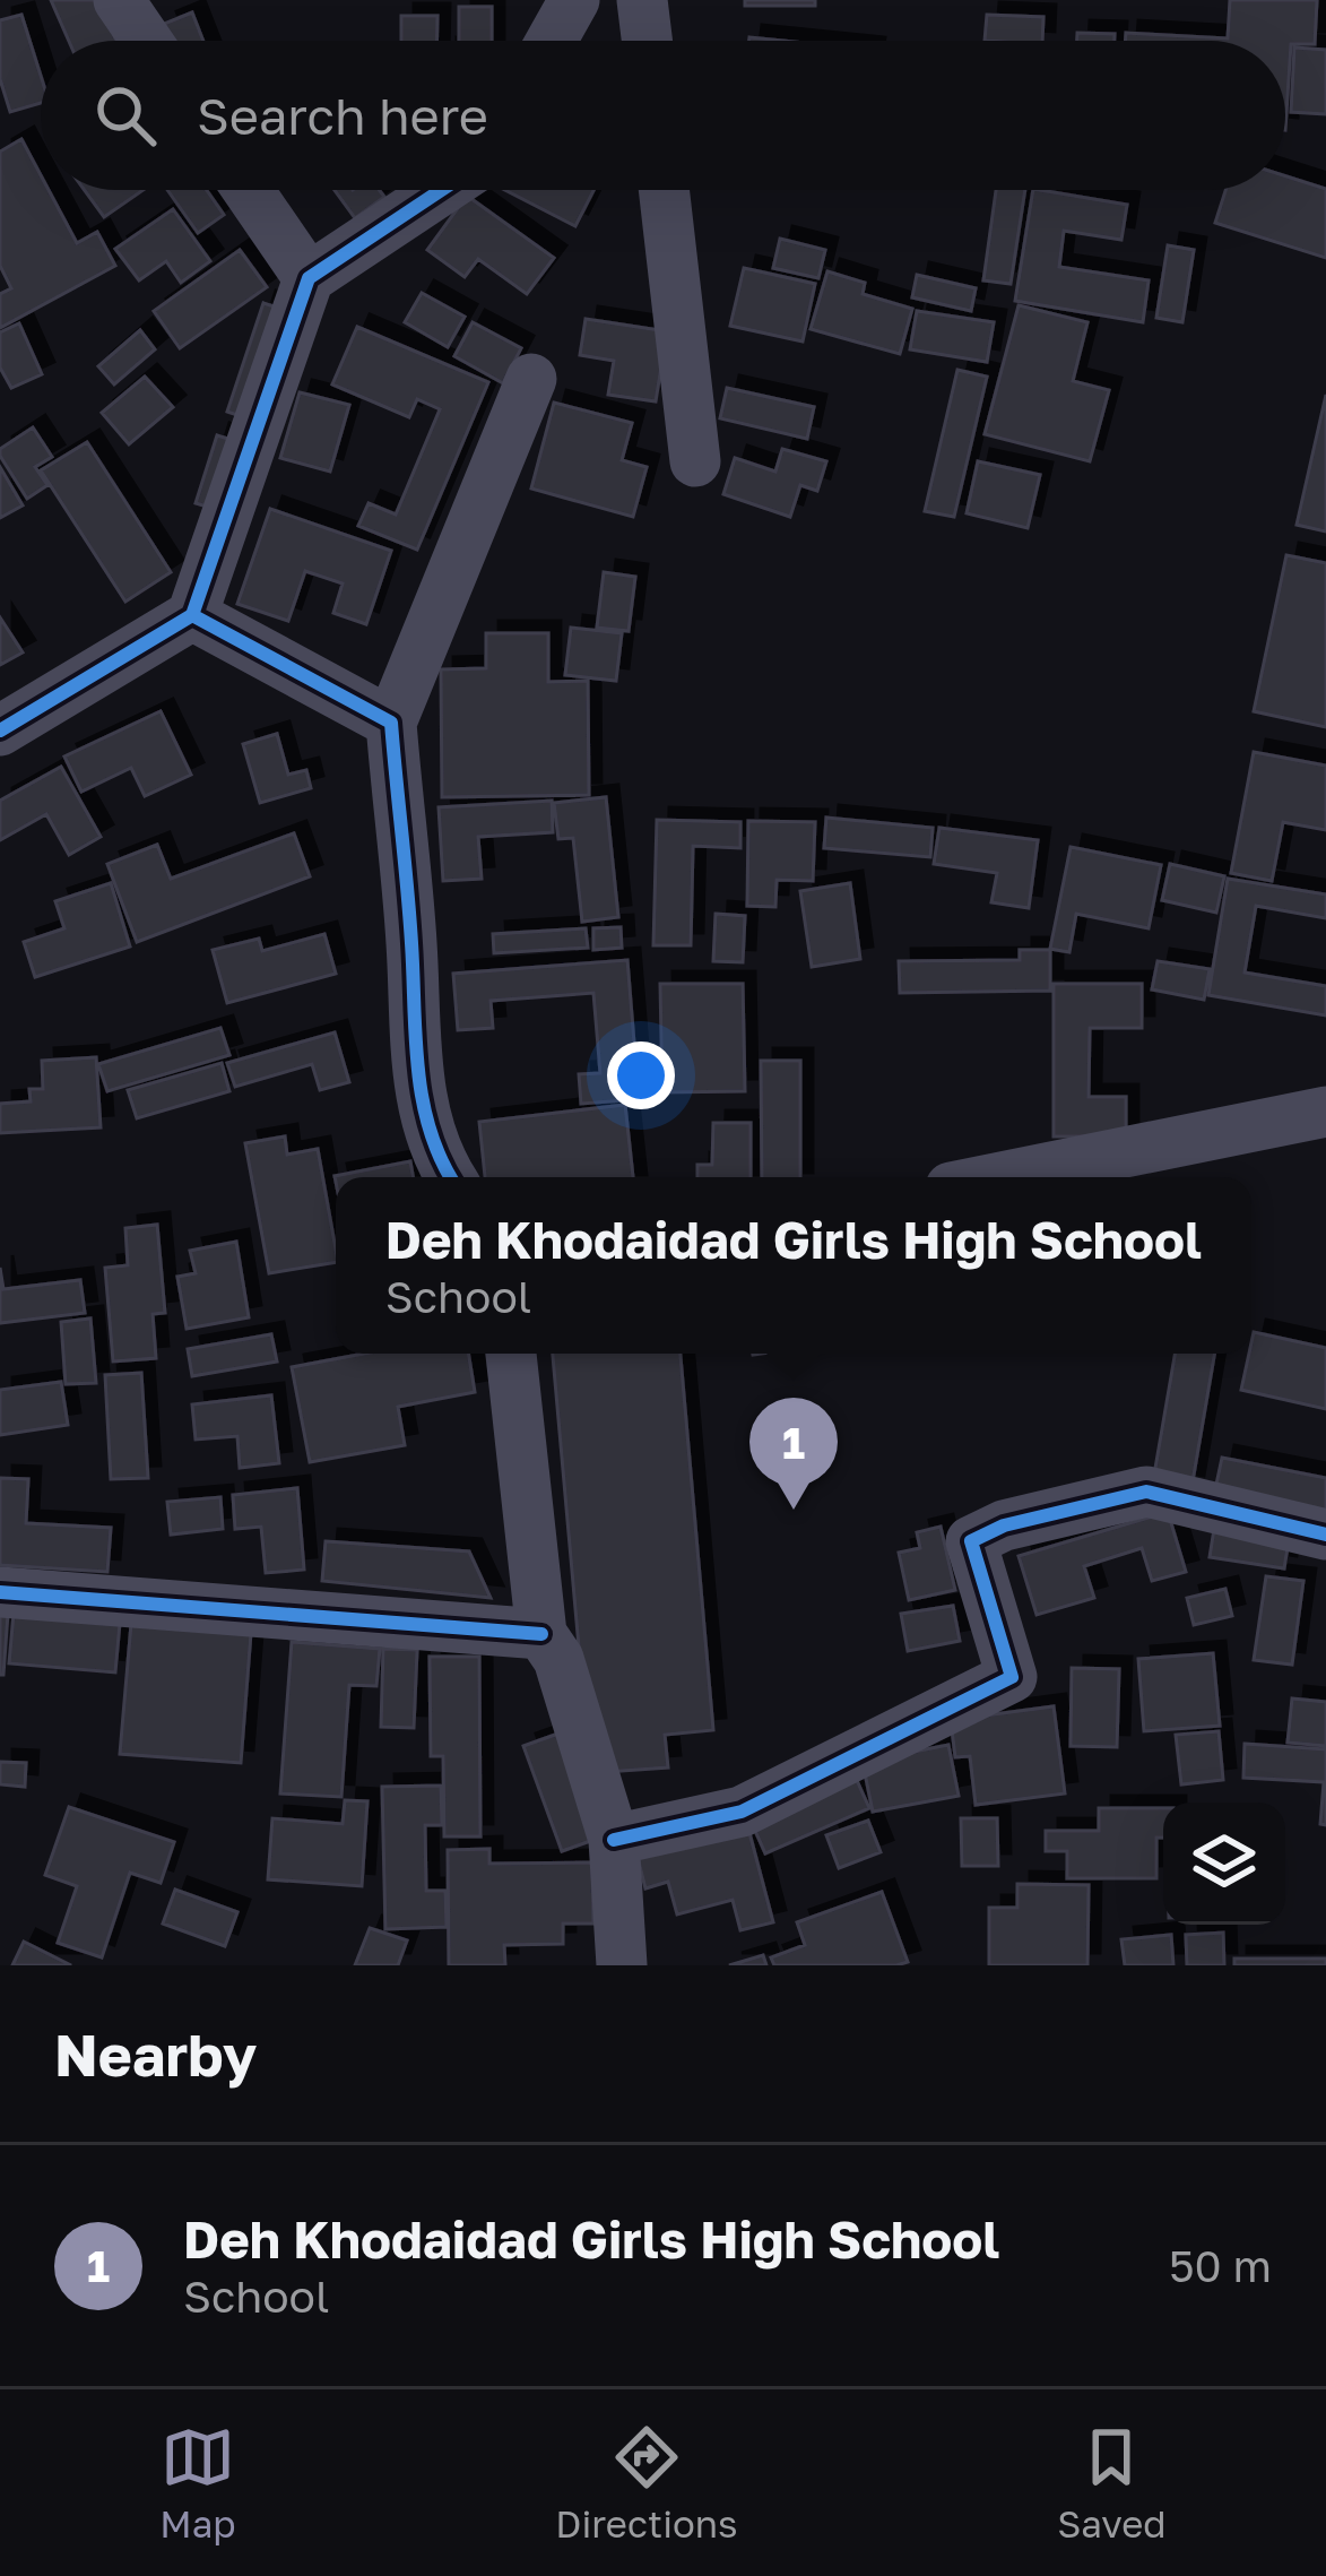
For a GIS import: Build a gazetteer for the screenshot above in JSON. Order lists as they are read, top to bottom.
{
  "page": {
    "search": "Search here",
    "popup": ["Deh Khodaidad Girls High School", "School"],
    "pins": "1",
    "heading": "Nearby",
    "list": [
      {
        "mark": "1",
        "name": "Deh Khodaidad Girls High School",
        "note": "School",
        "value": "50 m"
      }
    ],
    "nav": ["Map", "Directions", "Saved"]
  }
}
